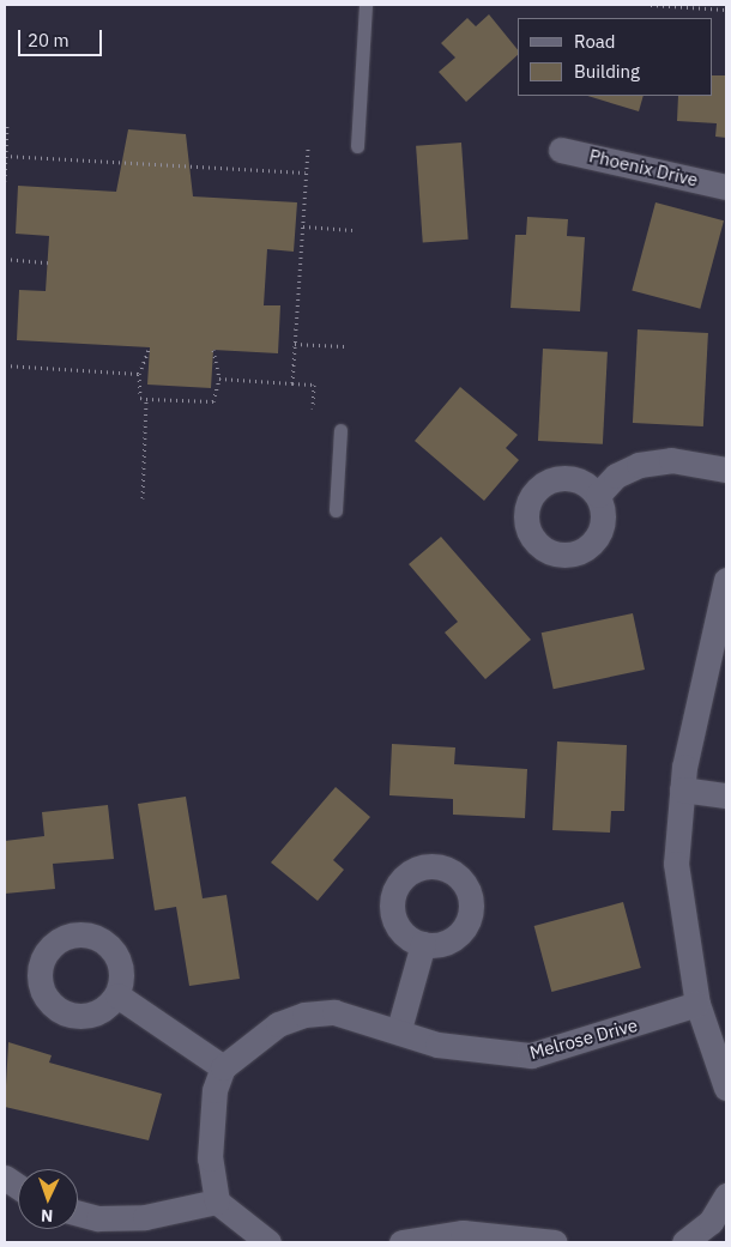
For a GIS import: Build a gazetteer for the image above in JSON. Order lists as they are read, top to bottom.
{
  "streets": {
    "street": ["Phoenix Drive", "Melrose Drive"]
  },
  "legend": ["Road", "Building"],
  "scale_bar": "20 m",
  "north": "bottom"
}
